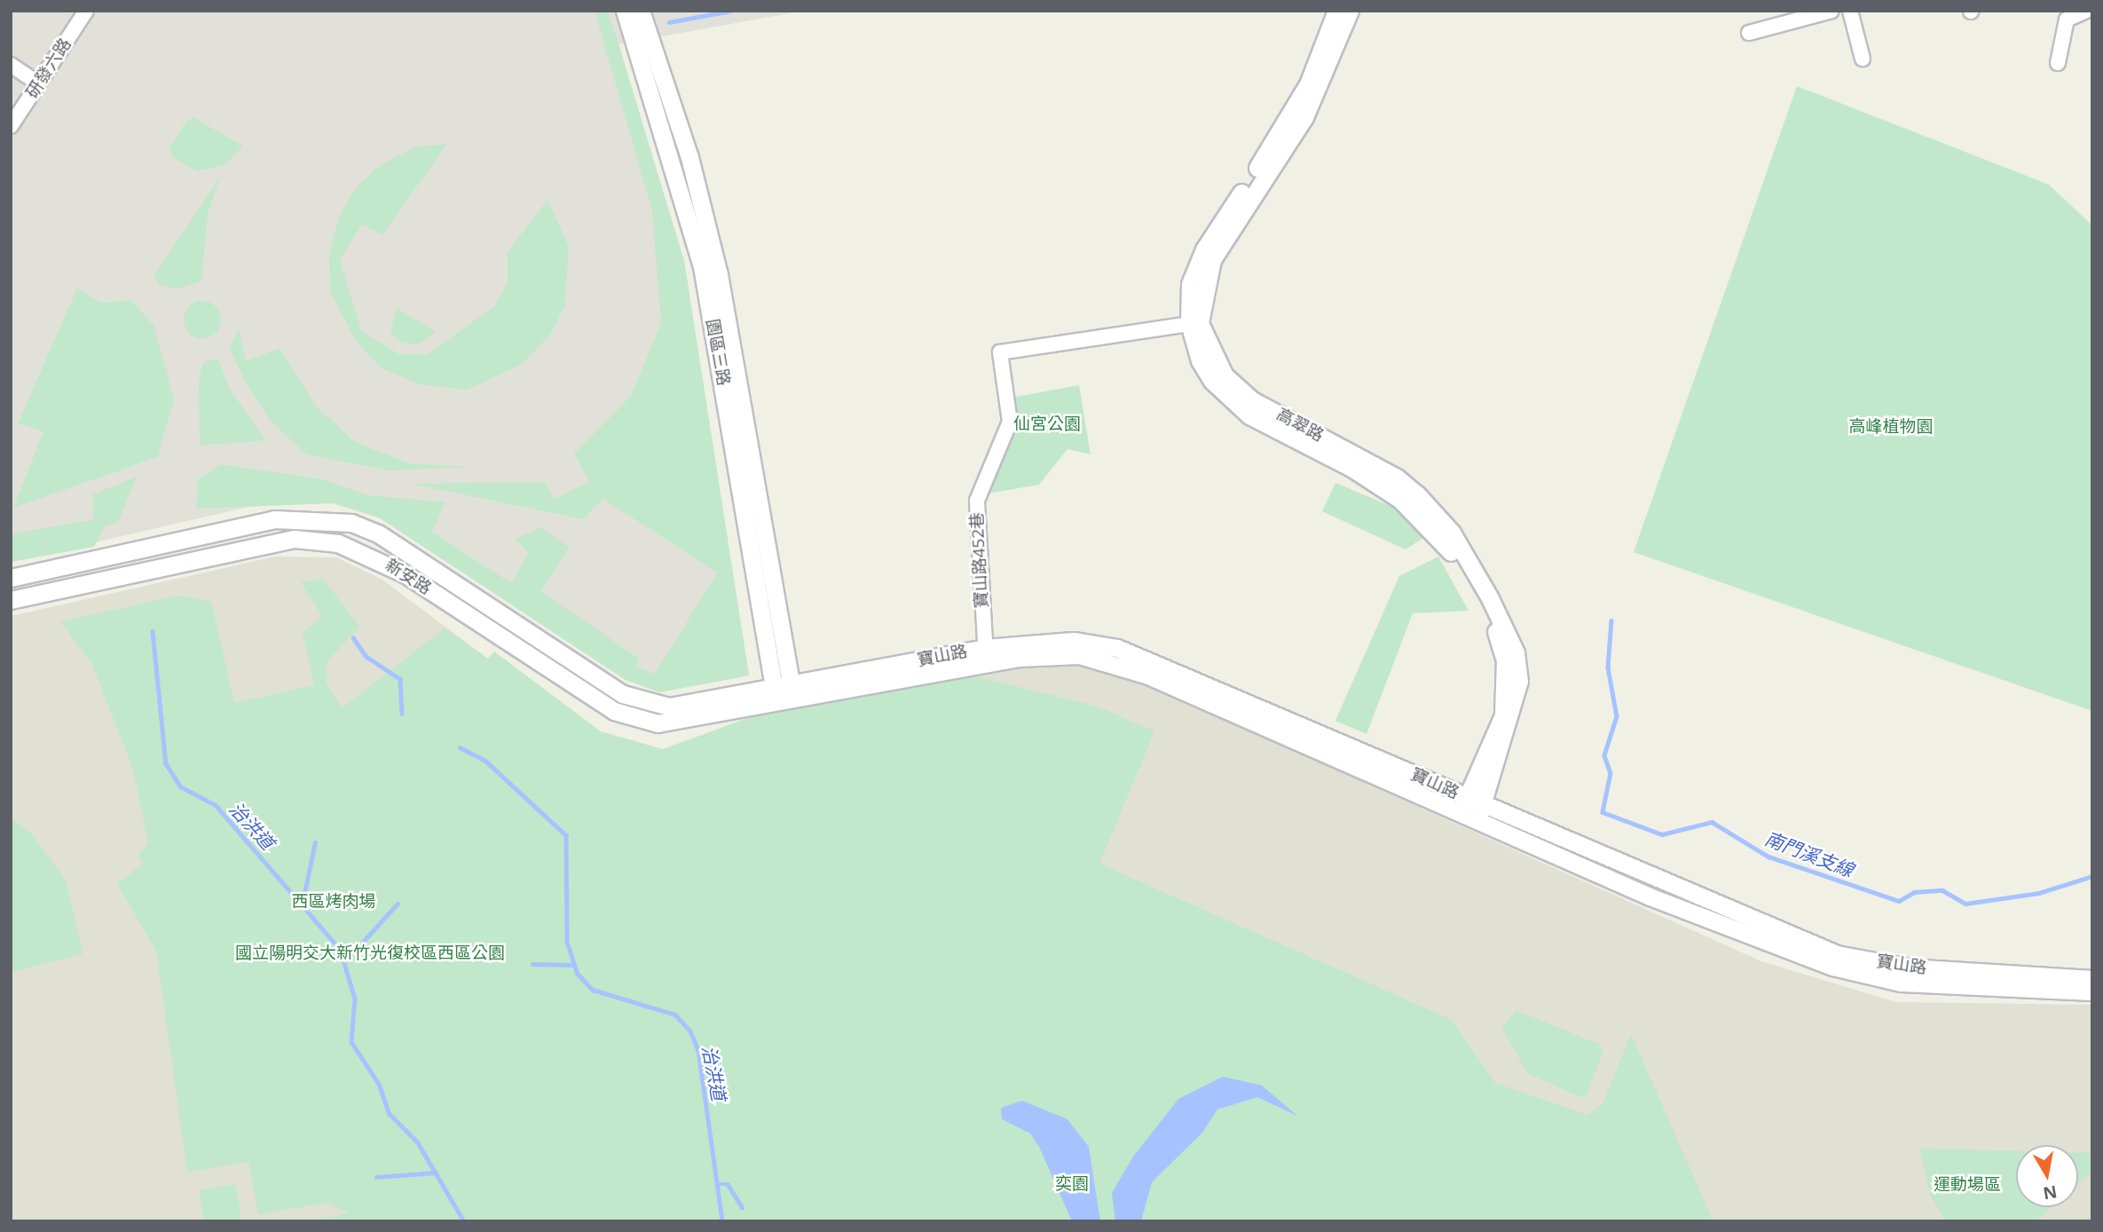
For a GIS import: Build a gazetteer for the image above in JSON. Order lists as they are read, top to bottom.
{
  "streets": {
    "street": [
      "研發六路",
      "園區三路",
      "高翠路",
      "寶山路452巷",
      "新安路",
      "寶山路"
    ]
  },
  "crossings": [
    ["園區三路", "新安路"],
    ["園區三路", "寶山路"],
    ["高翠路", "寶山路452巷"],
    ["高翠路", "寶山路"],
    ["寶山路452巷", "寶山路"],
    ["新安路", "寶山路"]
  ],
  "water": ["治洪道", "南門溪支線"],
  "parks": [
    "仙宮公園",
    "高峰植物園",
    "西區烤肉場",
    "國立陽明交大新竹光復校區西區公園",
    "奕園",
    "運動場區"
  ],
  "north": "bottom"
}
